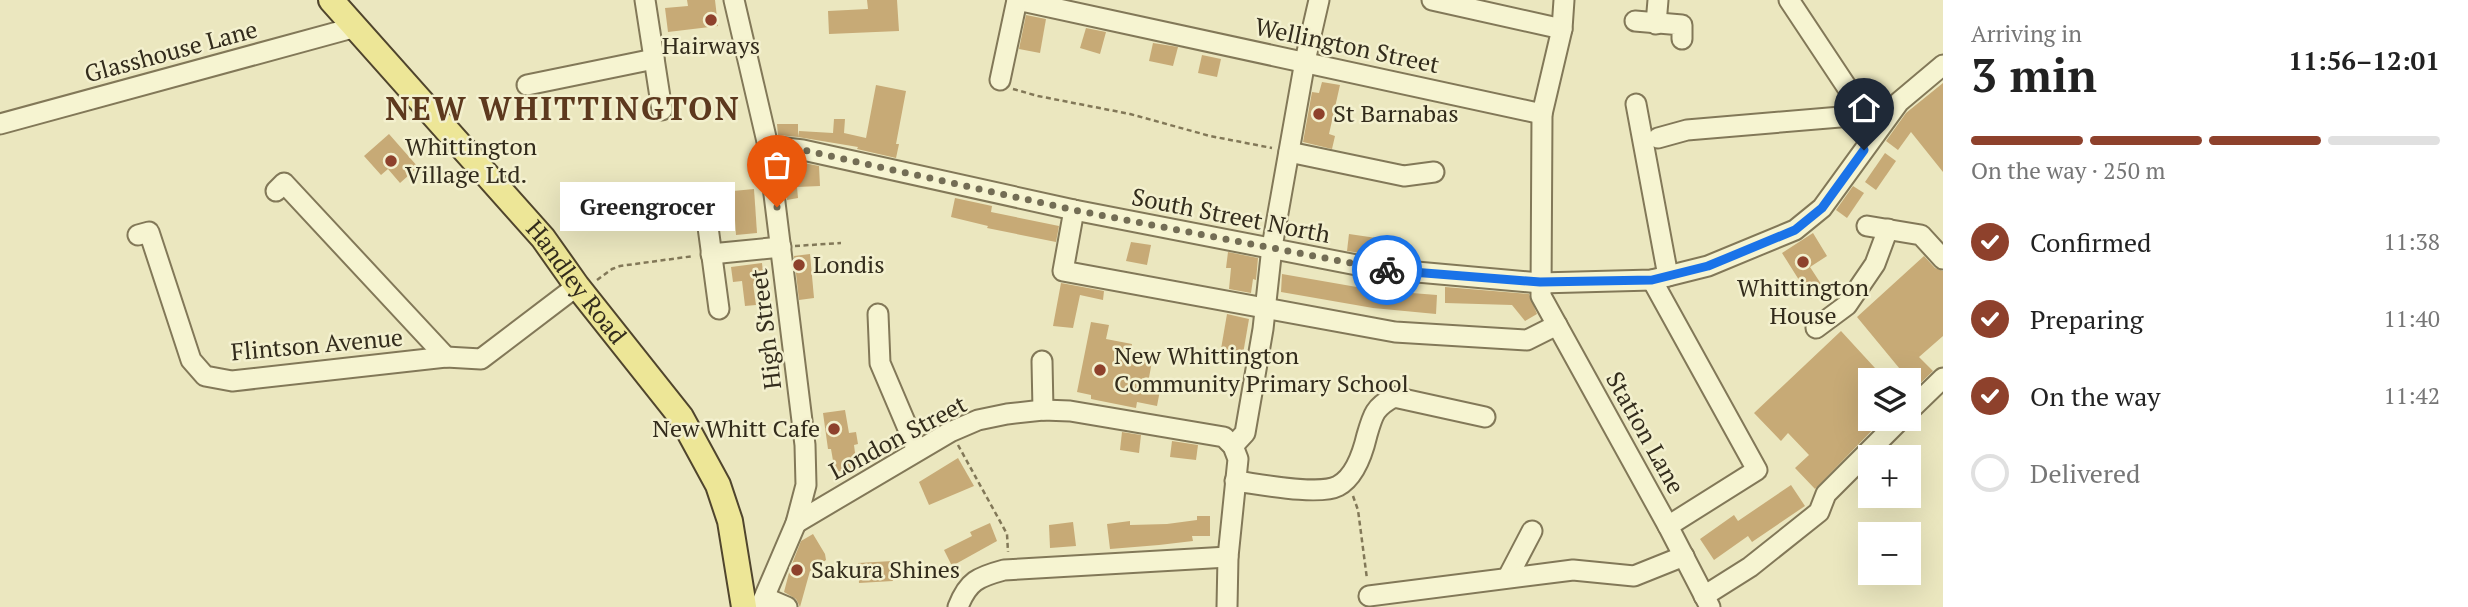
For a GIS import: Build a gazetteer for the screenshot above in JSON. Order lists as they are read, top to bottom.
{
  "streets": {
    "main road": ["Handley Road"],
    "street": [
      "Wellington Street",
      "Glasshouse Lane",
      "South Street North",
      "High Street",
      "Flintson Avenue",
      "Station Lane",
      "London Street"
    ]
  },
  "crossings": [
    ["Wellington Street", "Station Lane"],
    ["Glasshouse Lane", "Handley Road"],
    ["South Street North", "High Street"],
    ["South Street North", "Station Lane"],
    ["Handley Road", "High Street"],
    ["Handley Road", "Flintson Avenue"],
    ["High Street", "London Street"]
  ],
  "districts": ["NEW WHITTINGTON"],
  "places": [
    "Hairways",
    "St Barnabas",
    "Whittington Village Ltd.",
    "Greengrocer",
    "Whittington House",
    "Londis",
    "New Whittington Community Primary School",
    "New Whitt Cafe",
    "Sakura Shines"
  ],
  "page": {
    "heading": ["3 min", "Arriving in", "11:56–12:01"],
    "bar": "On the way · 250 m",
    "bubble": "Greengrocer",
    "list": [
      ["Confirmed", "11:38"],
      ["Preparing", "11:40"],
      ["On the way", "11:42"],
      "Delivered"
    ],
    "map_buttons": ["+", "−"]
  }
}
